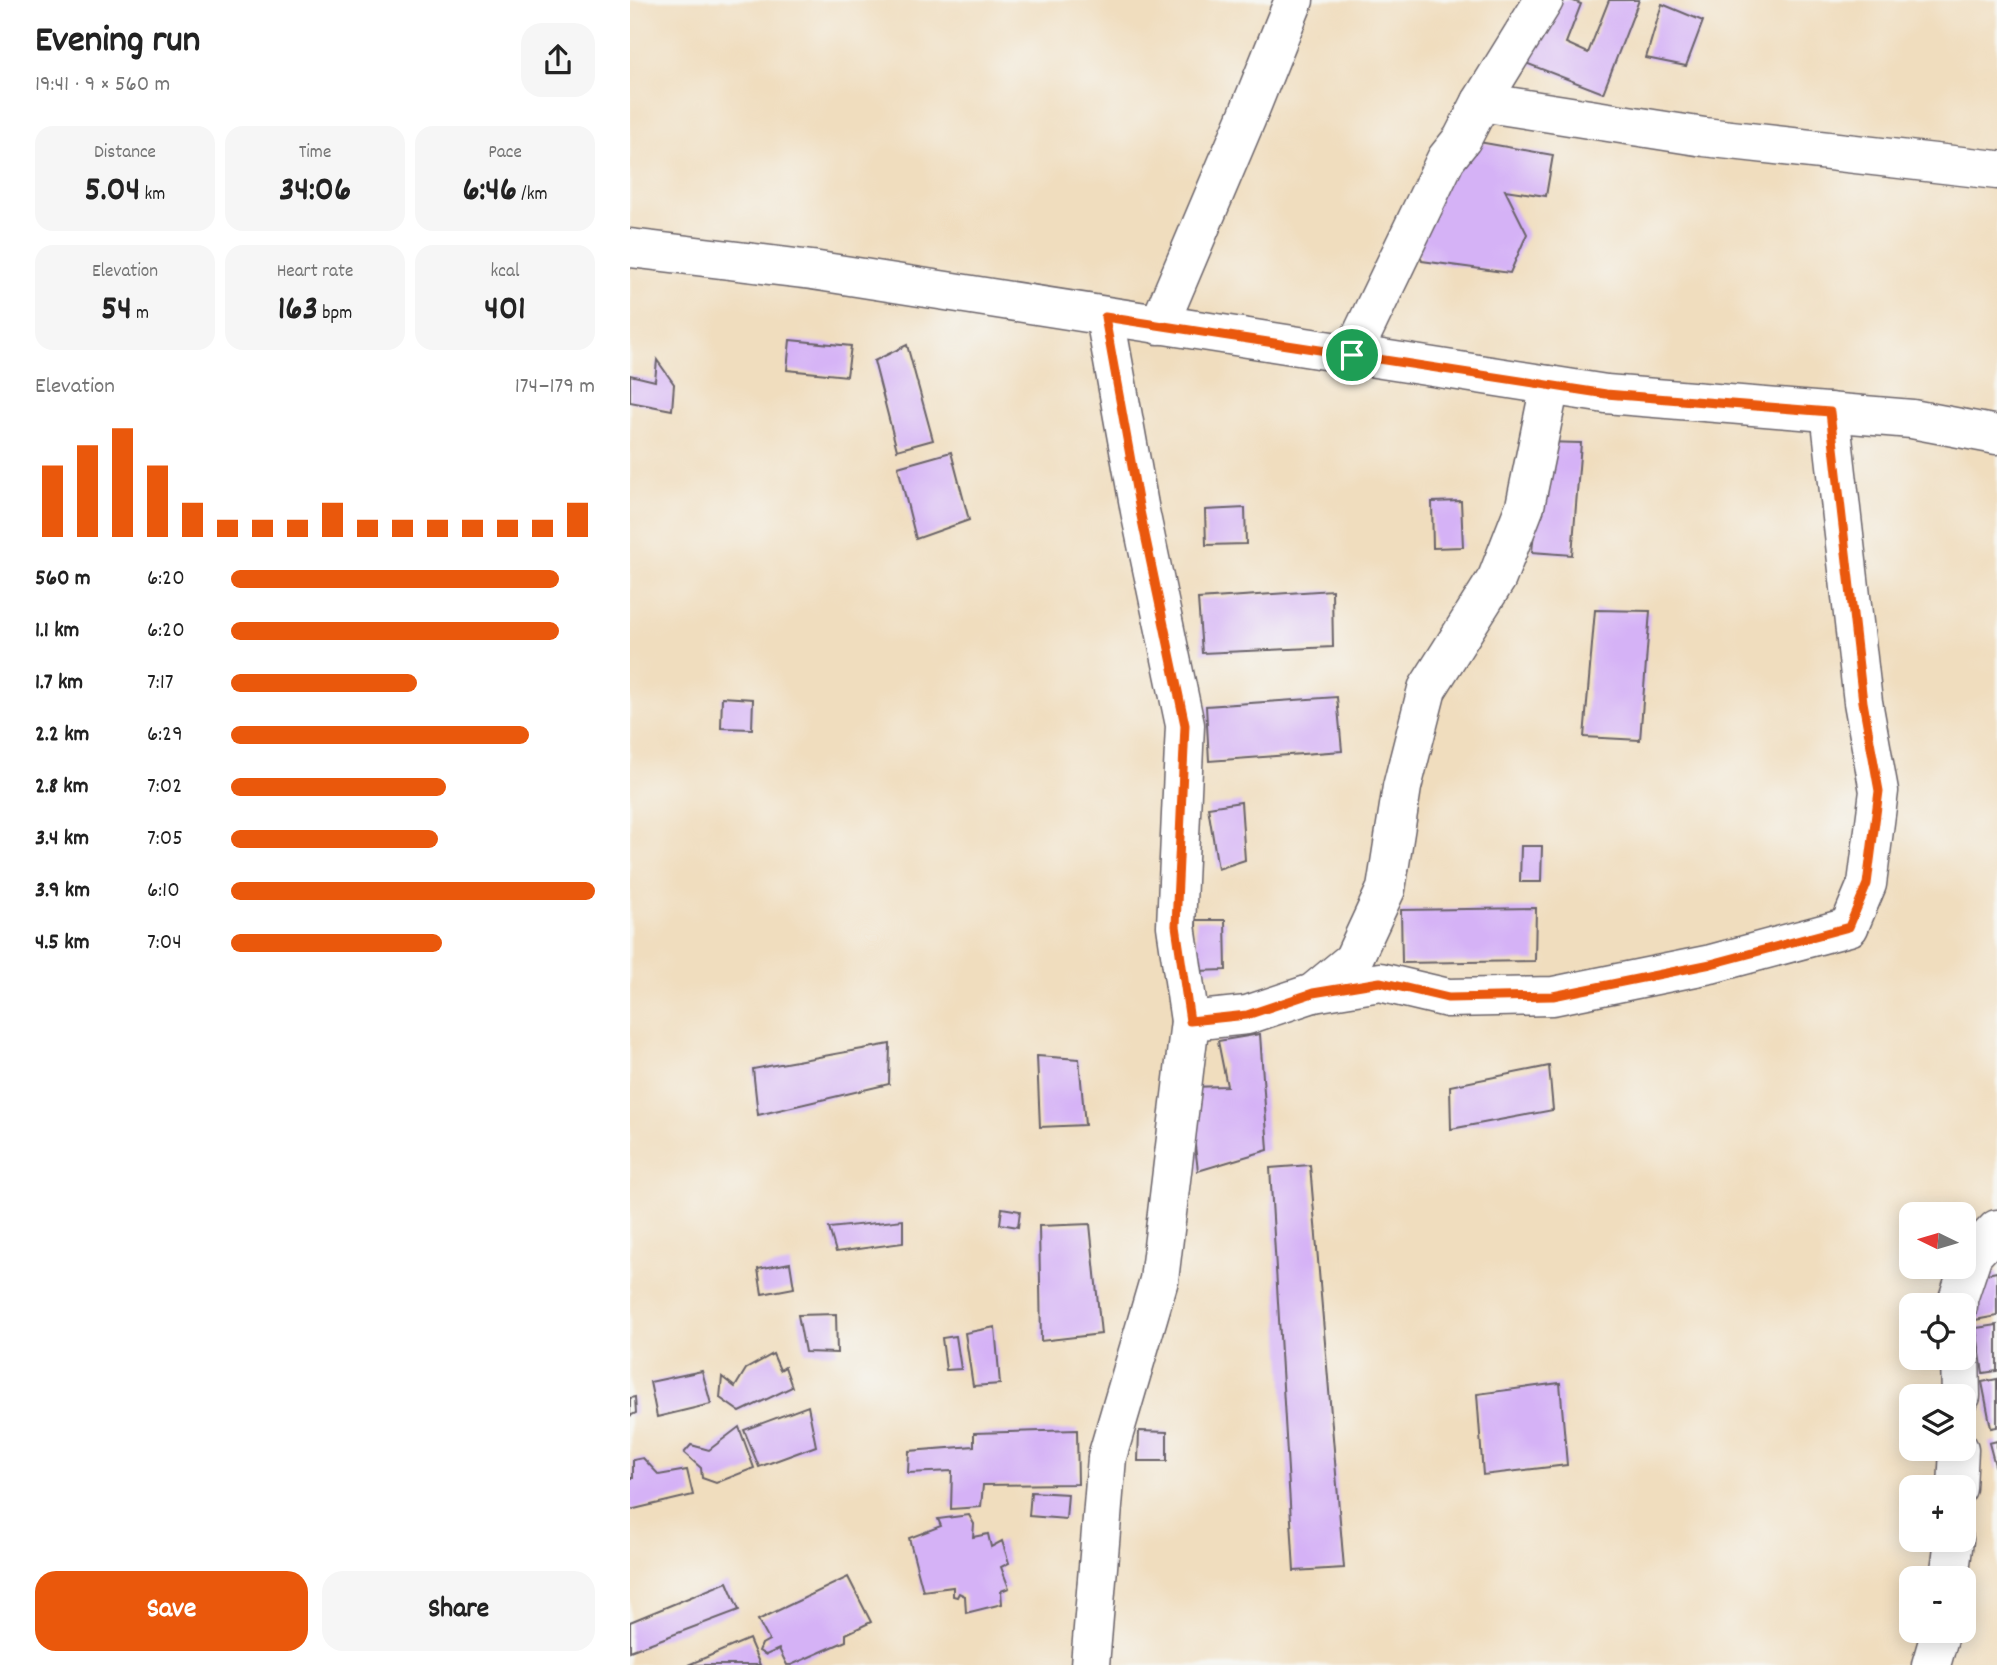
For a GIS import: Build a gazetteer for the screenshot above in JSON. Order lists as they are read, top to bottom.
{
  "north": "left",
  "page": {
    "heading": ["Evening run", "19:41 · 9 × 560 m"],
    "stats": [
      ["Distance", "5.04 km"],
      ["Time", "34:06"],
      ["Pace", "6:46 /km"],
      ["Elevation", "54 m"],
      ["Heart rate", "163 bpm"],
      ["kcal", "401"]
    ],
    "chart": ["Elevation", "174–179 m"],
    "list": [
      {
        "name": "560 m",
        "note": "6:20"
      },
      {
        "name": "1.1 km",
        "note": "6:20"
      },
      {
        "name": "1.7 km",
        "note": "7:17"
      },
      {
        "name": "2.2 km",
        "note": "6:29"
      },
      {
        "name": "2.8 km",
        "note": "7:02"
      },
      {
        "name": "3.4 km",
        "note": "7:05"
      },
      {
        "name": "3.9 km",
        "note": "6:10"
      },
      {
        "name": "4.5 km",
        "note": "7:04"
      }
    ],
    "map_buttons": ["+", "−"],
    "buttons": ["Save", "Share"]
  }
}
